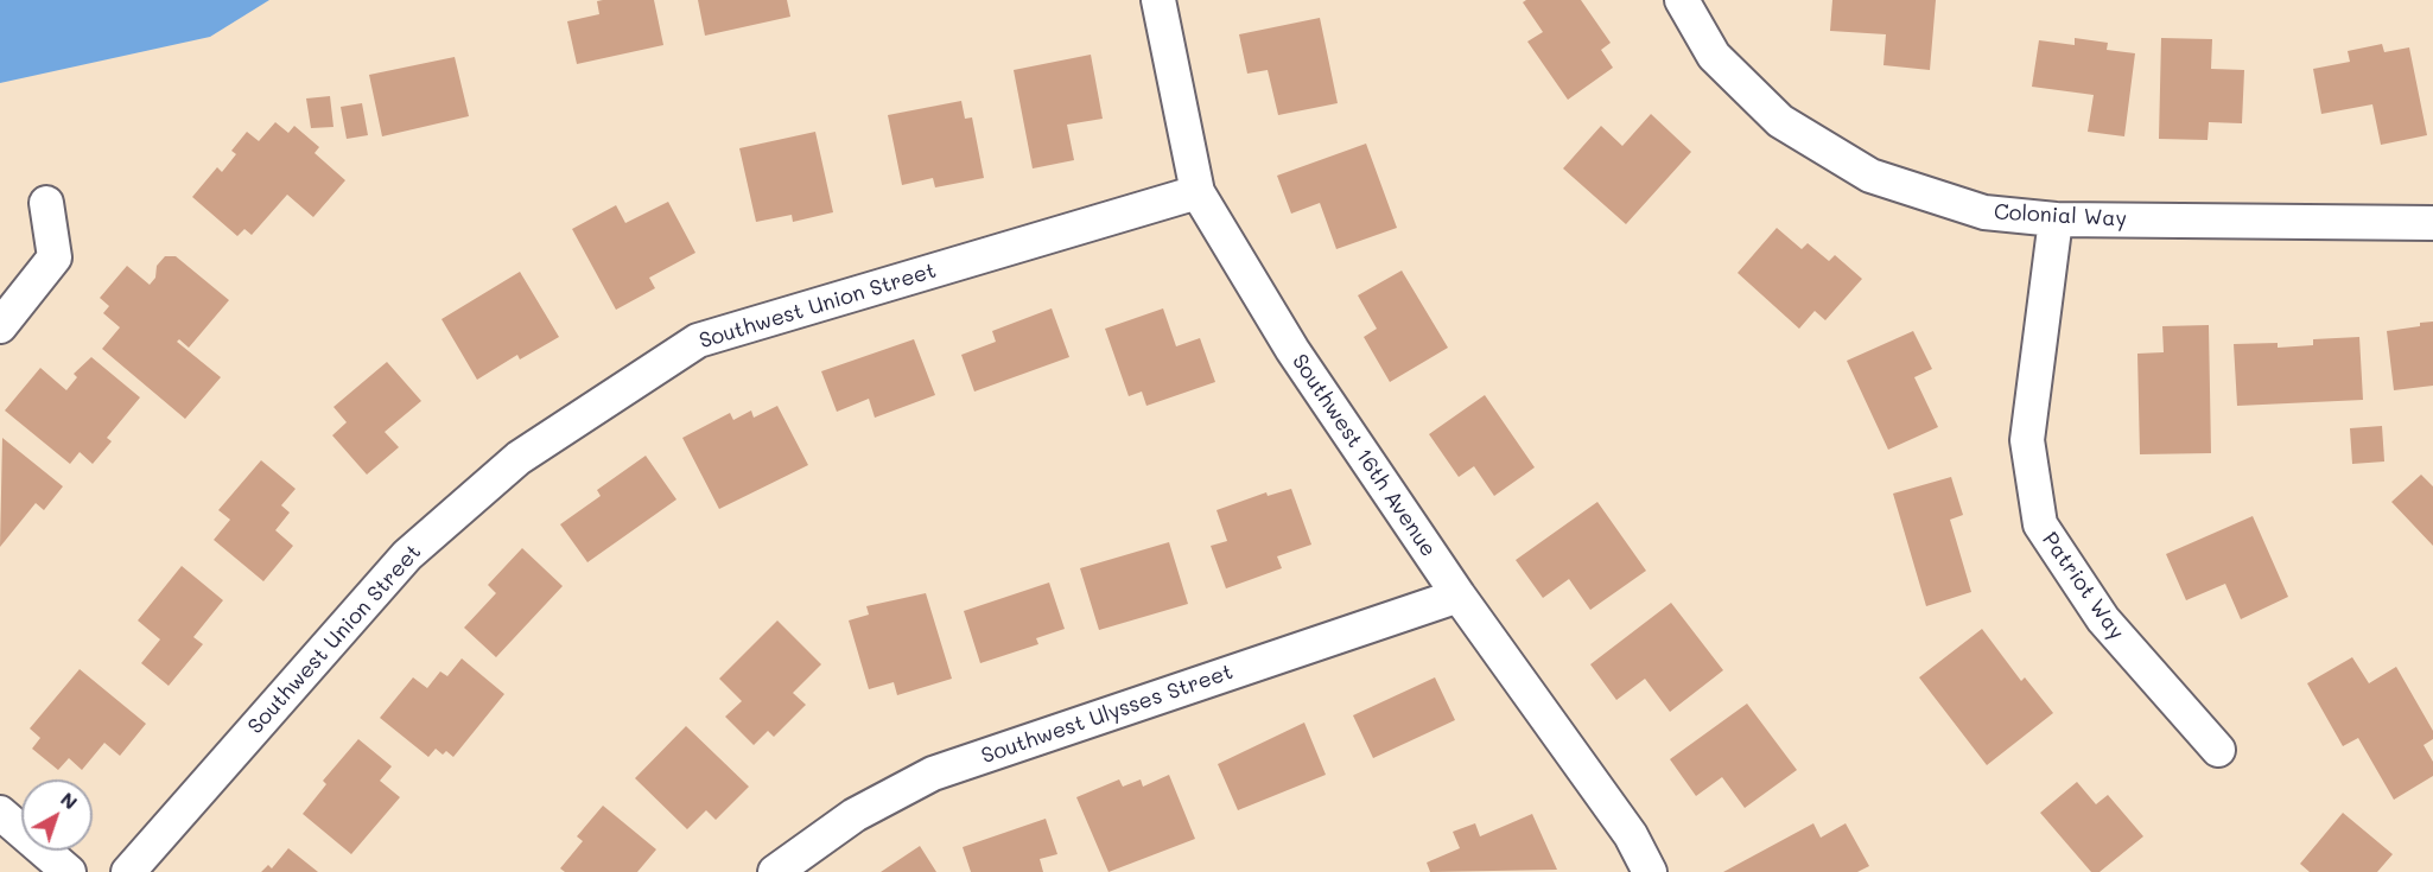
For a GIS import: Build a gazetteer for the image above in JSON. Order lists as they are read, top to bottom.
{
  "streets": {
    "street": [
      "Colonial Way",
      "Southwest Union Street",
      "Southwest 16th Avenue",
      "Patriot Way",
      "Southwest Ulysses Street"
    ]
  },
  "crossings": [
    ["Colonial Way", "Patriot Way"],
    ["Southwest Union Street", "Southwest 16th Avenue"],
    ["Southwest 16th Avenue", "Southwest Ulysses Street"]
  ],
  "north": "top right"
}
